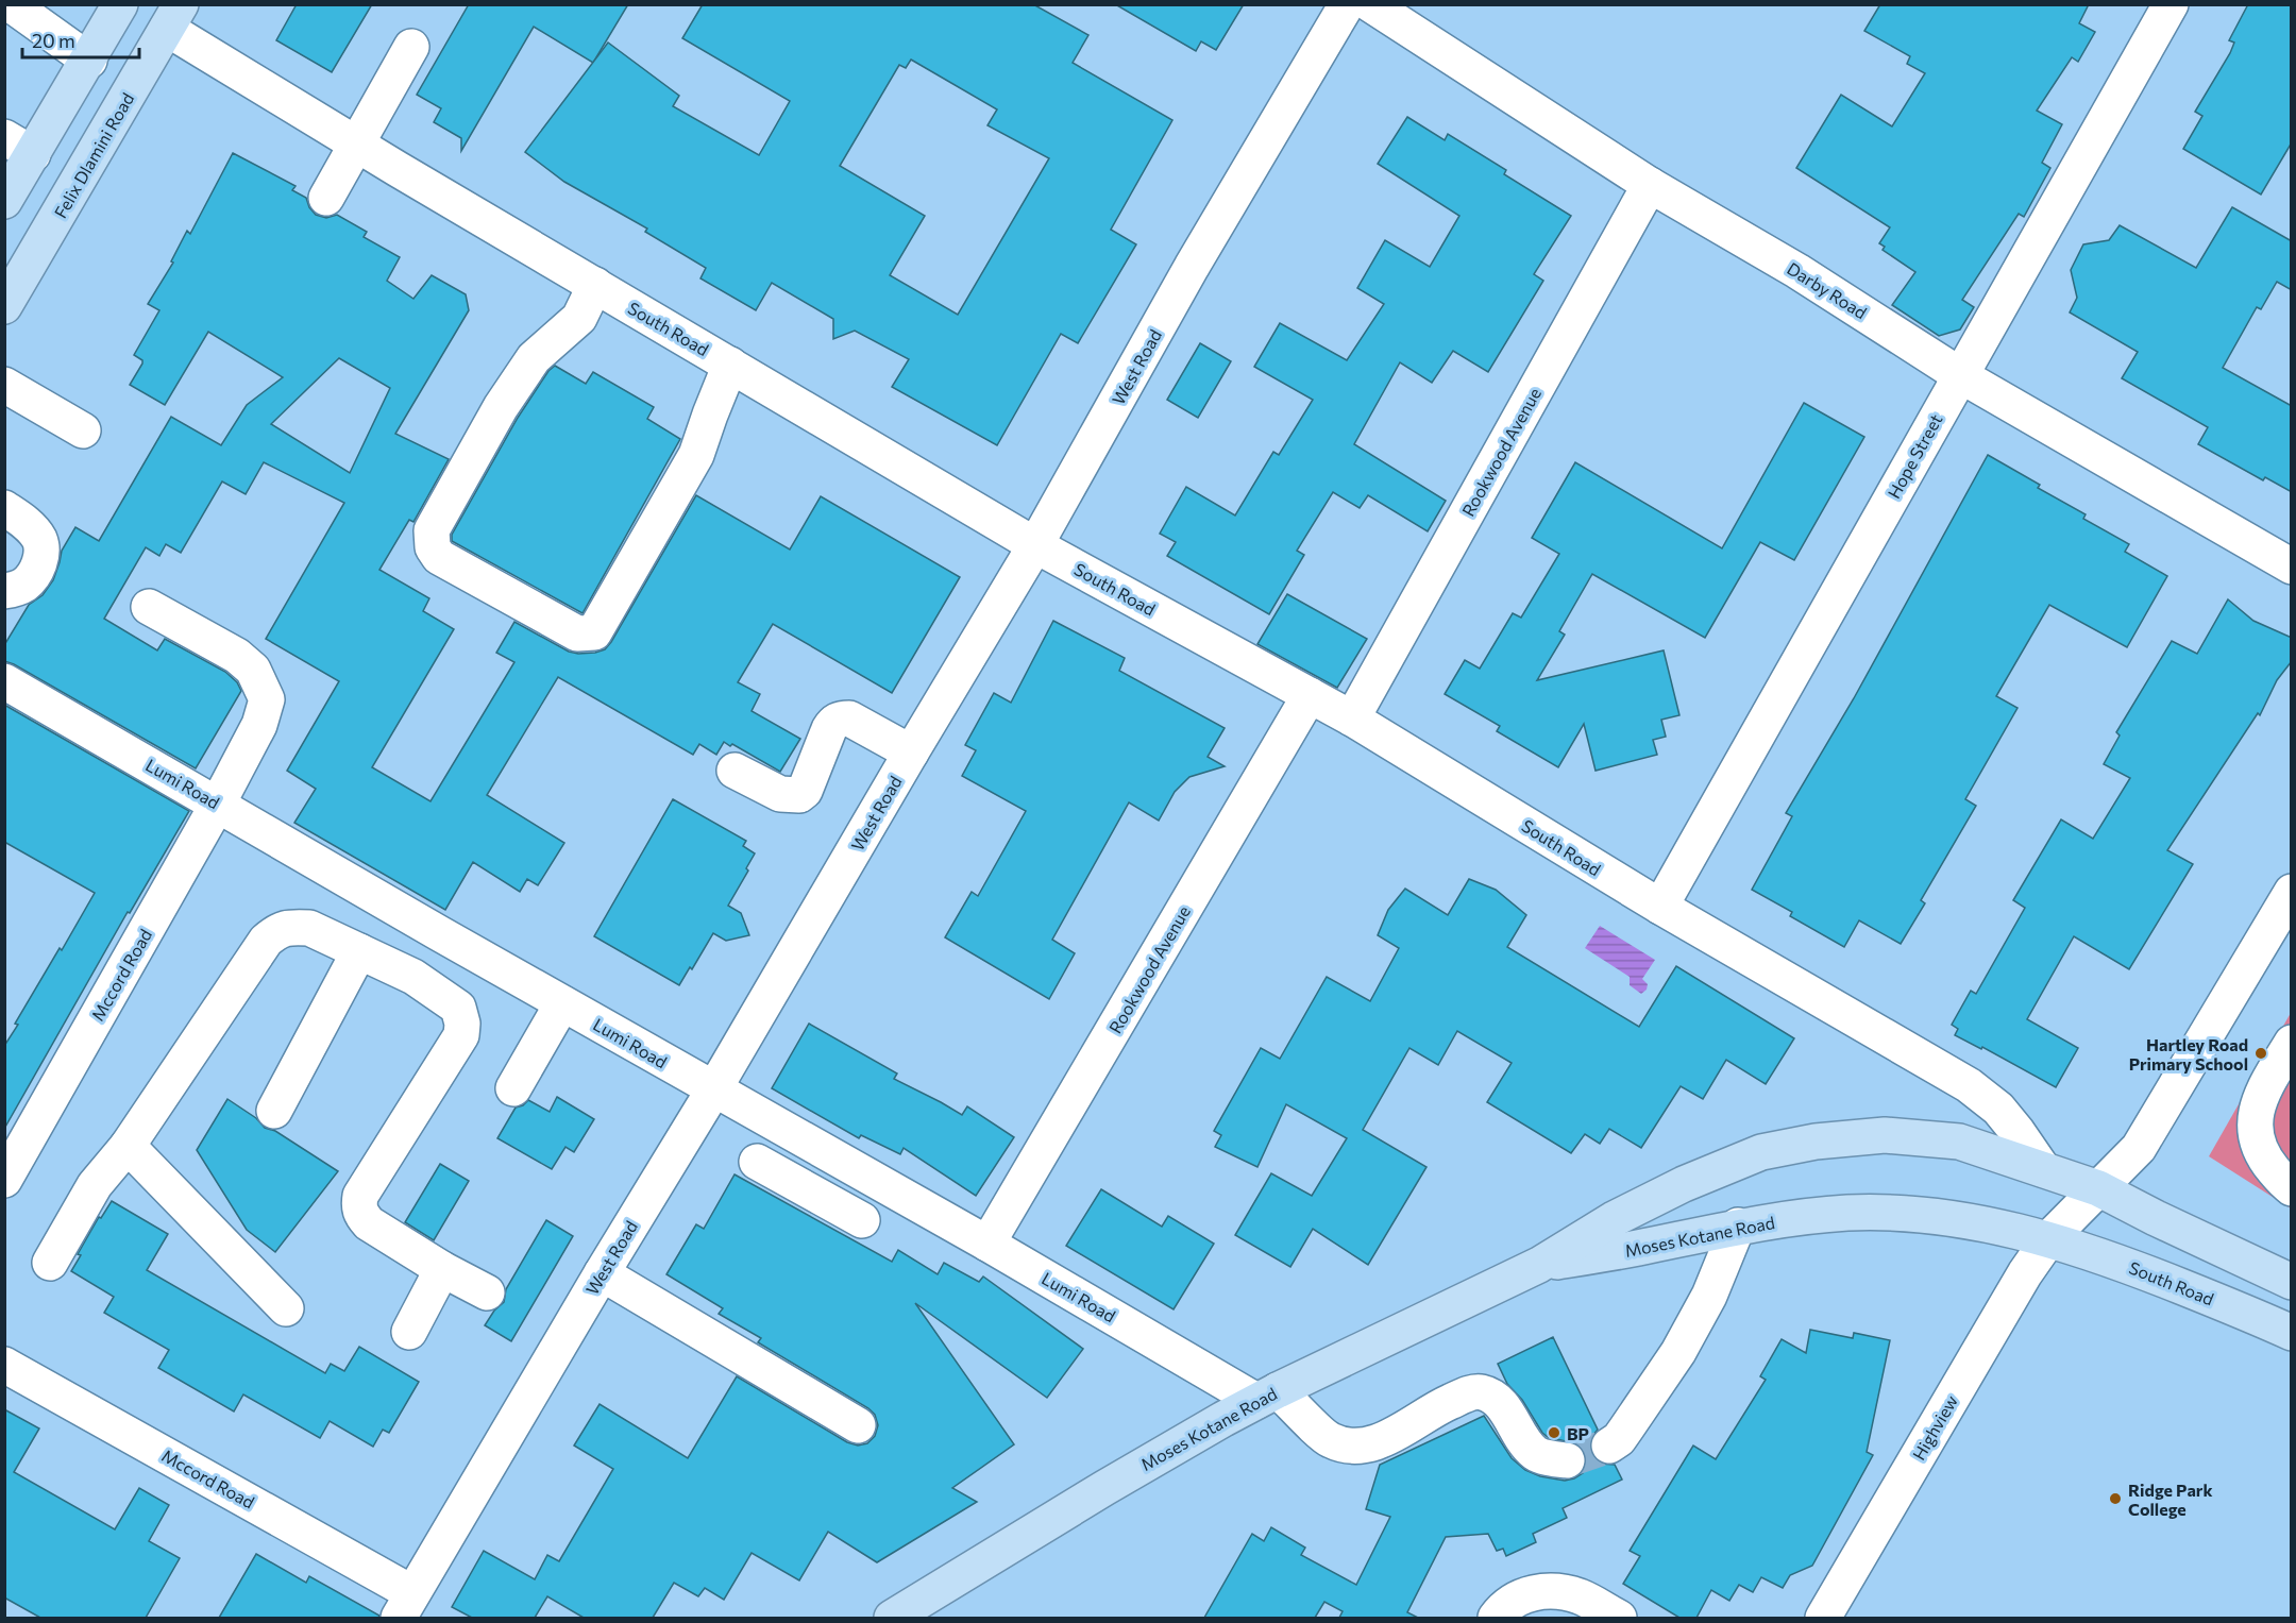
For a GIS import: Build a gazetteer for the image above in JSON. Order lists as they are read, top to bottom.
{
  "streets": {
    "main road": ["Felix Dlamini Road", "South Road", "Moses Kotane Road"],
    "street": [
      "Darby Road",
      "West Road",
      "Rookwood Avenue",
      "Hope Street",
      "Lumi Road",
      "Mccord Road",
      "Highview"
    ]
  },
  "crossings": [
    ["Felix Dlamini Road", "South Road"],
    ["Darby Road", "Rookwood Avenue"],
    ["Darby Road", "Hope Street"],
    ["South Road", "West Road"],
    ["South Road", "Rookwood Avenue"],
    ["South Road", "Hope Street"],
    ["South Road", "Moses Kotane Road"],
    ["South Road", "Highview"],
    ["West Road", "Lumi Road"],
    ["West Road", "Mccord Road"],
    ["Rookwood Avenue", "Lumi Road"],
    ["Lumi Road", "Mccord Road"],
    ["Lumi Road", "Moses Kotane Road"],
    ["Moses Kotane Road", "Highview"]
  ],
  "places": ["Hartley Road Primary School", "BP", "Ridge Park College"],
  "scale_bar": "20 m"
}
